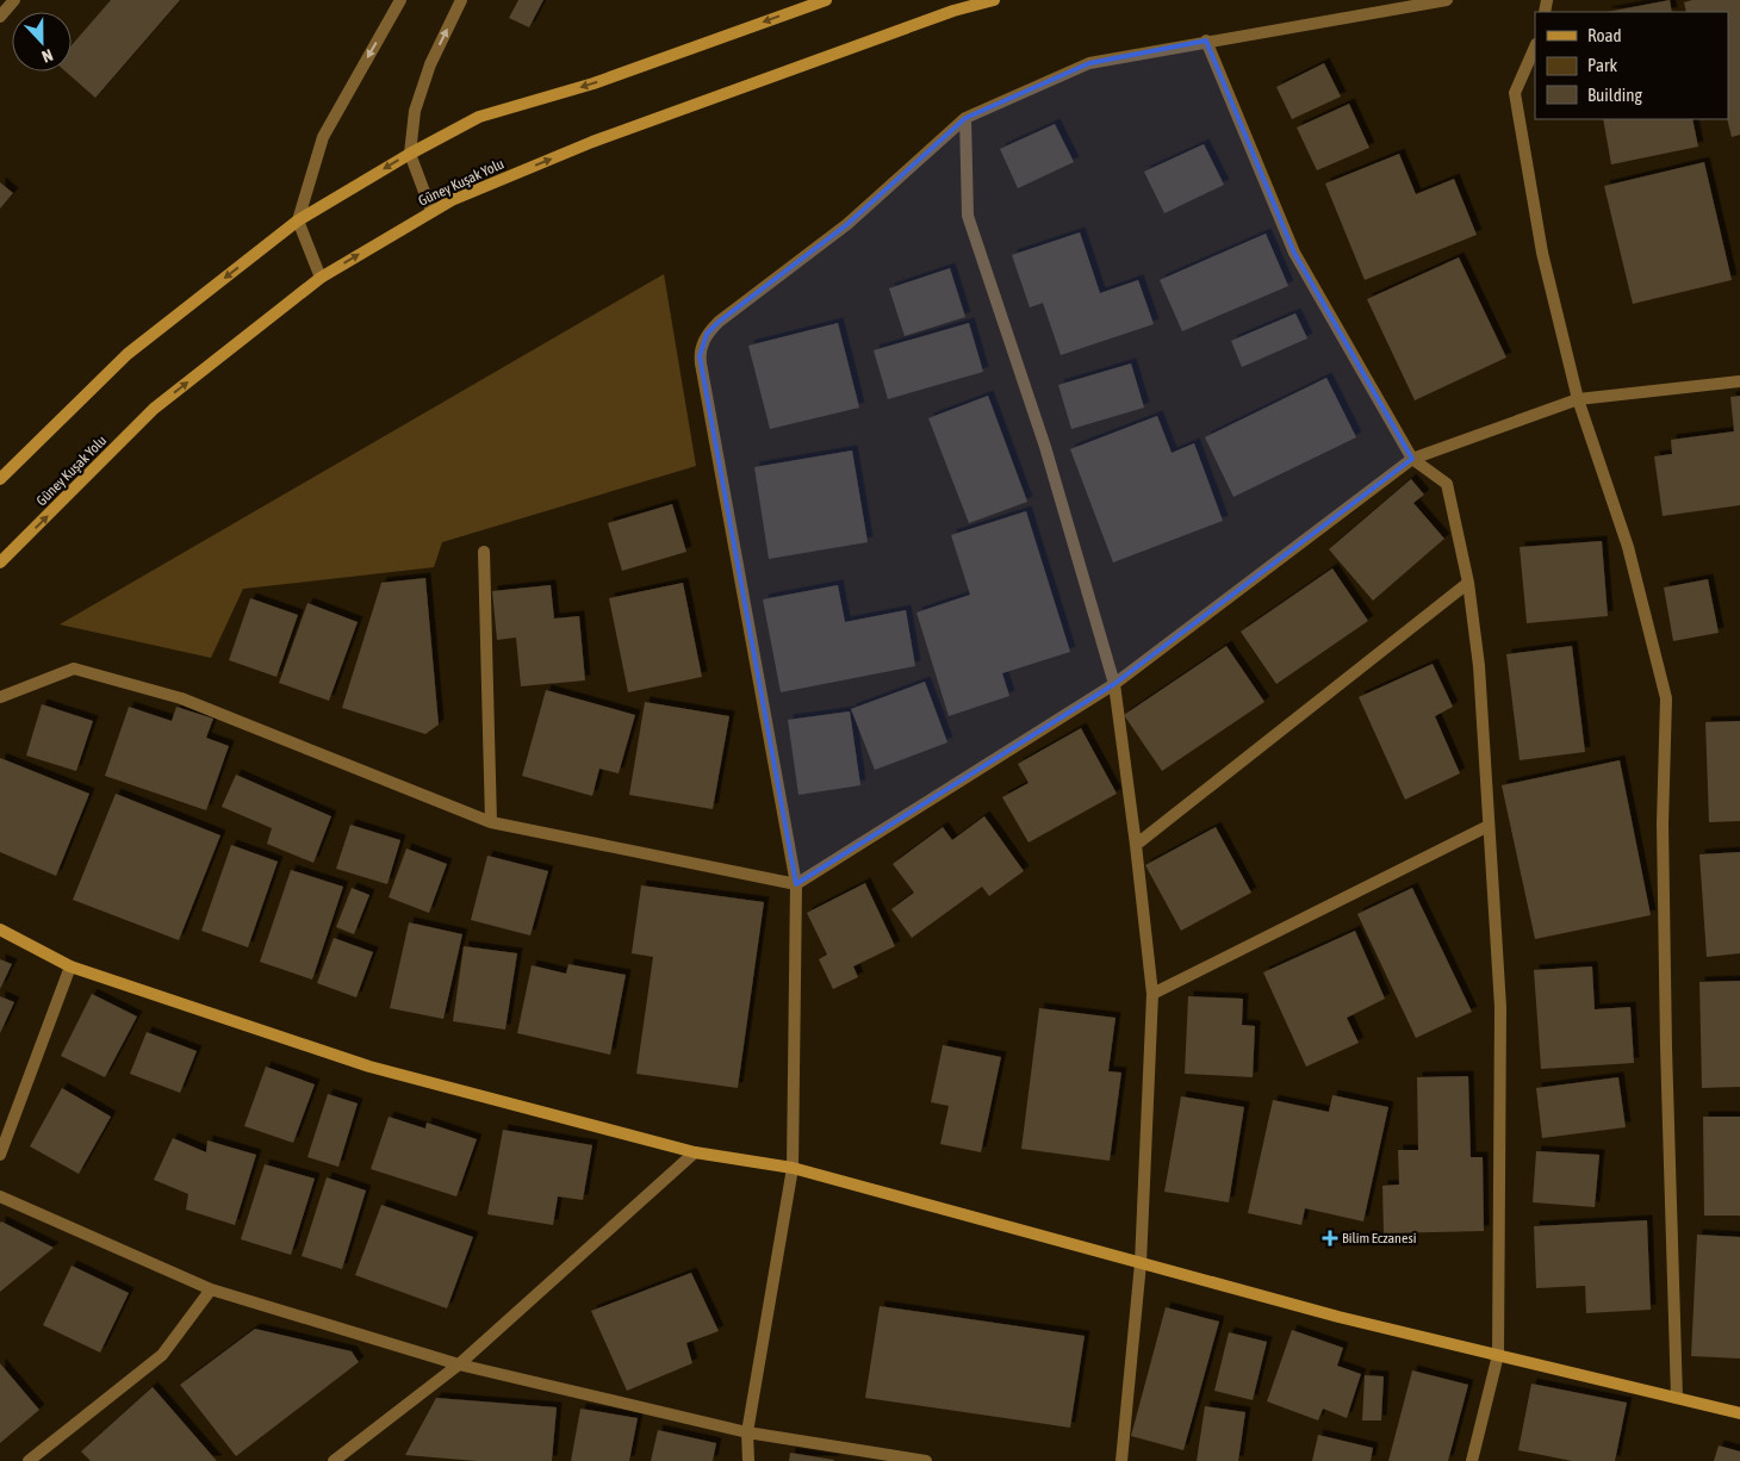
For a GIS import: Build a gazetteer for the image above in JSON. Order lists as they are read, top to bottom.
{
  "streets": {
    "main road": ["Güney Kuşak Yolu"]
  },
  "places": {
    "health": ["Bilim Eczanesi"]
  },
  "legend": ["Road", "Park", "Building"],
  "north": "bottom"
}
